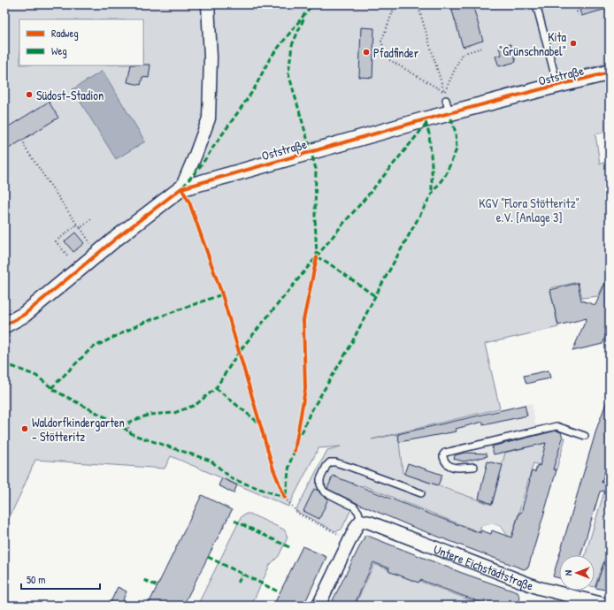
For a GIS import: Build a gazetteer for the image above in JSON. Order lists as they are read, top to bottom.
{
  "streets": {
    "street": ["Oststraße", "Untere Eichstädtstraße"]
  },
  "parks": ["KGV \"Flora Stötteritz\" e.V. [Anlage 3]"],
  "places": [
    "Kita \"Grünschnabel\"",
    "Pfadfinder",
    "Südost-Stadion",
    "Waldorfkindergarten - Stötteritz"
  ],
  "legend": ["Radweg", "Weg"],
  "scale_bar": "50 m",
  "north": "left"
}
